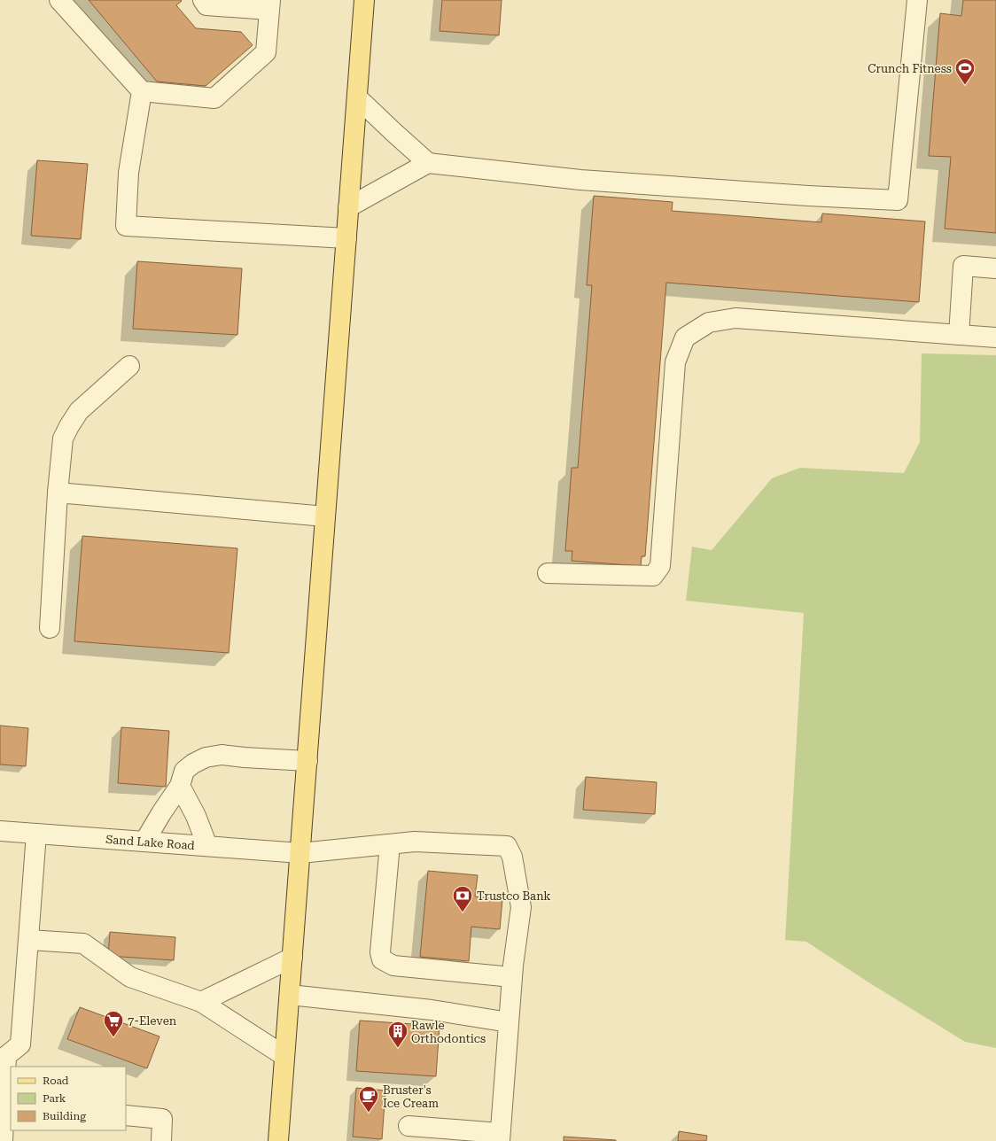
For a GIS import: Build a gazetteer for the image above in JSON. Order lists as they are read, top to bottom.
{
  "streets": {
    "street": ["Sand Lake Road"]
  },
  "places": {
    "sports": ["Crunch Fitness"],
    "bank": ["Trustco Bank"],
    "supermarket": ["7-Eleven"],
    "building": ["Rawle Orthodontics"],
    "cafe": ["Bruster's Ice Cream"]
  },
  "legend": ["Road", "Park", "Building"]
}
